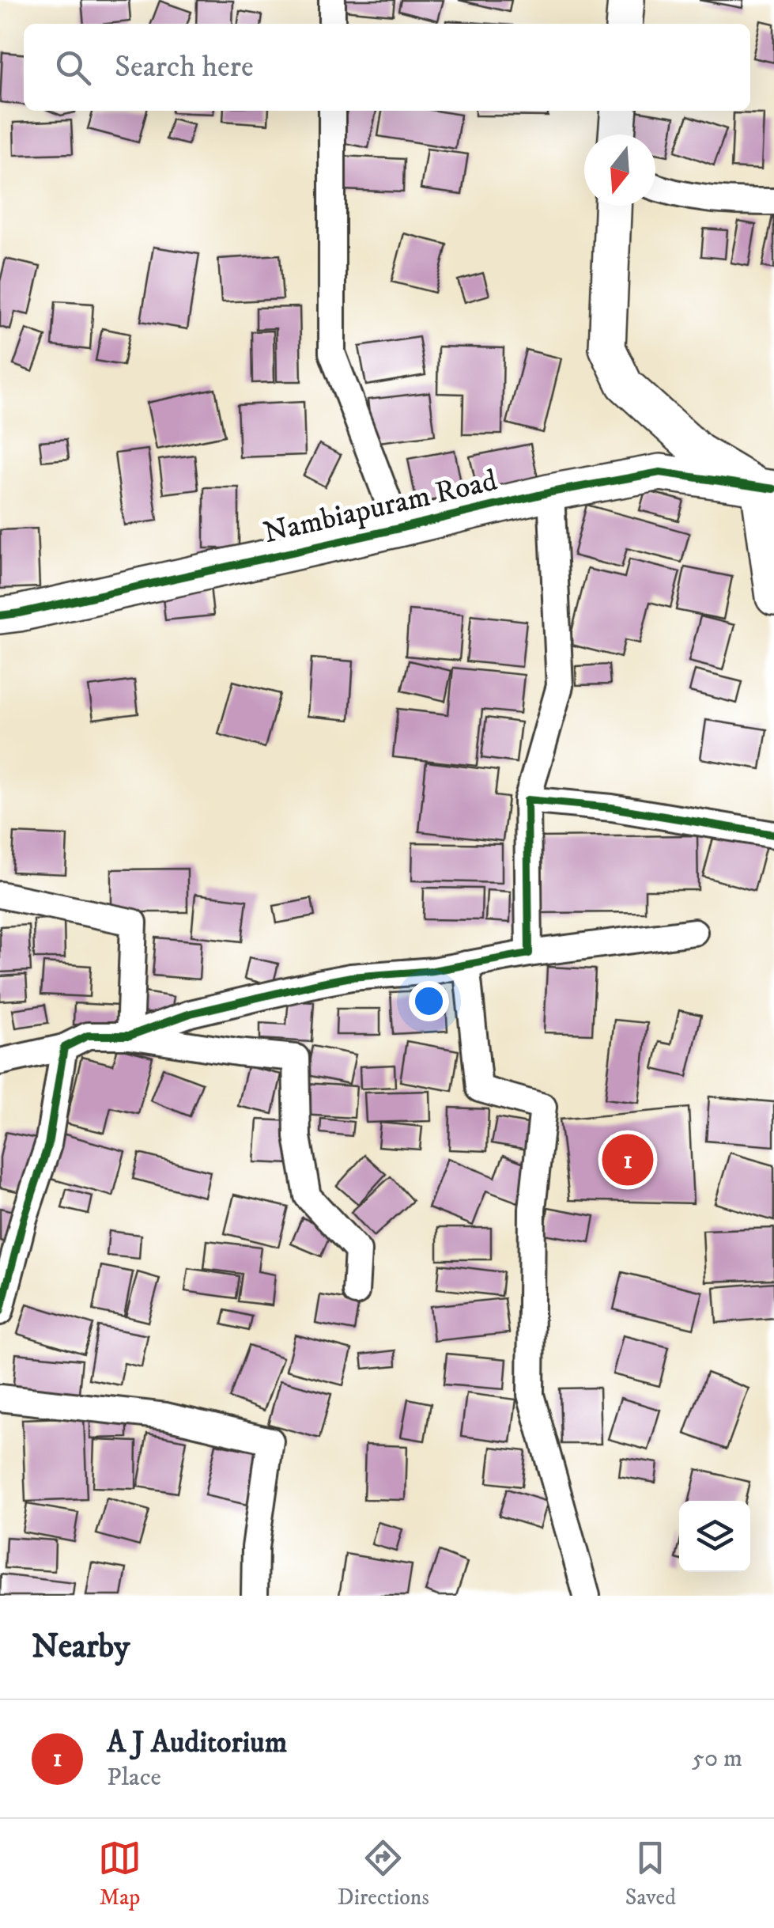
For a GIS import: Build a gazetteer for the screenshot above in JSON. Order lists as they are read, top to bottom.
{
  "streets": {
    "street": ["Nambiapuram Road"]
  },
  "north": "bottom",
  "page": {
    "search": "Search here",
    "pins": "1",
    "heading": "Nearby",
    "list": [
      {
        "mark": "1",
        "name": "A J Auditorium",
        "note": "Place",
        "value": "50 m"
      }
    ],
    "nav": ["Map", "Directions", "Saved"]
  }
}
